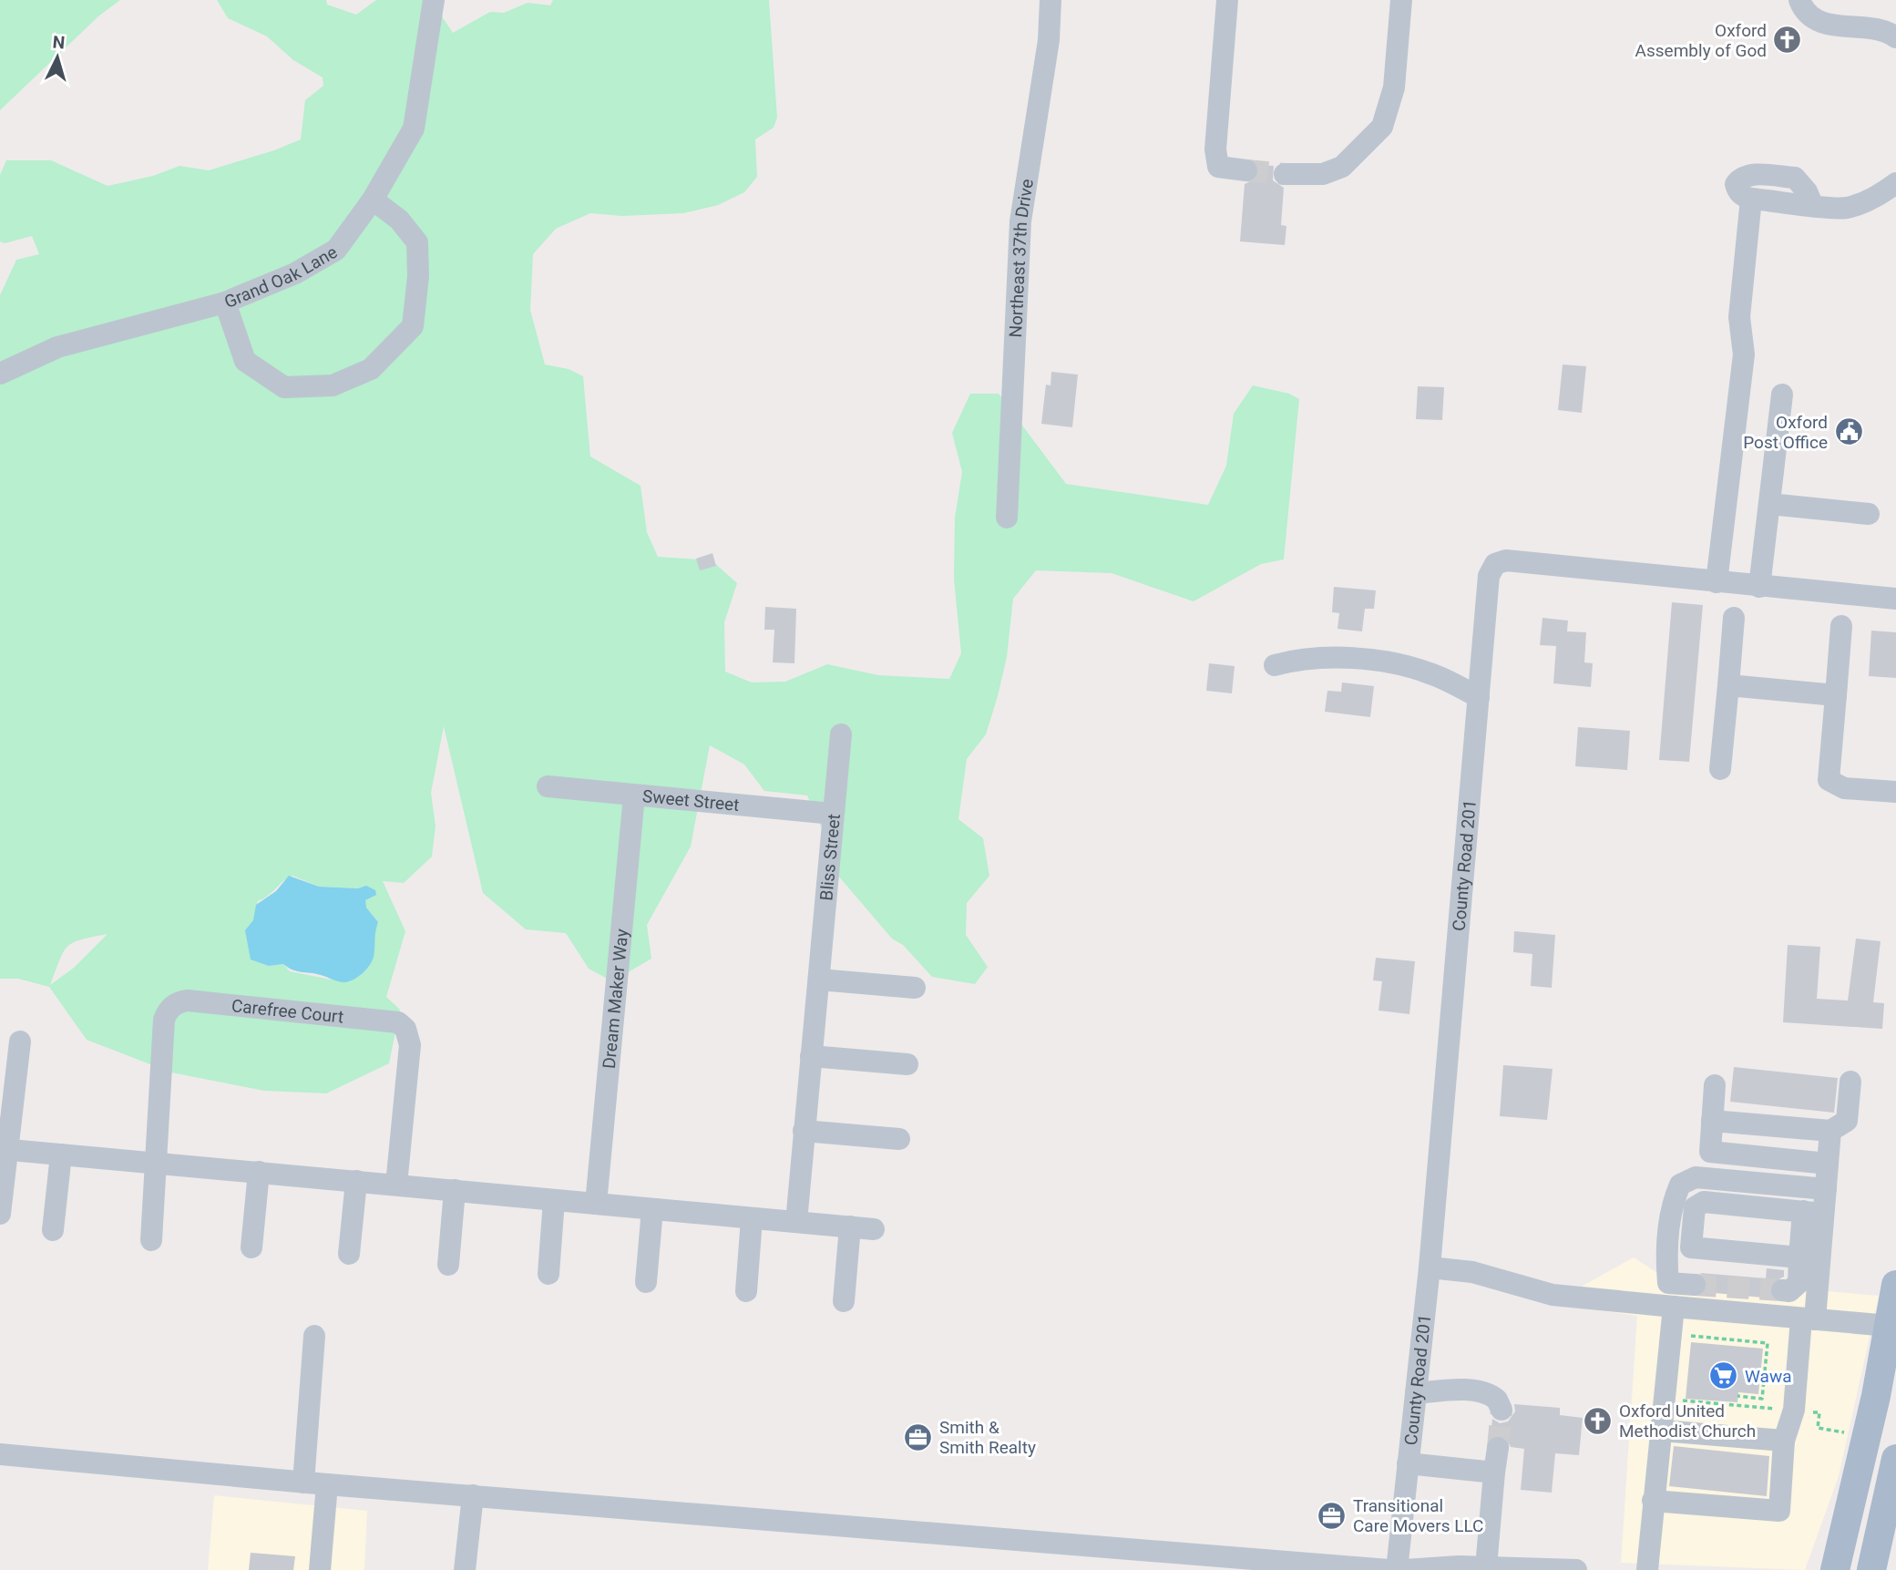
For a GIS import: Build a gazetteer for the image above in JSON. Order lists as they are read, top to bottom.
{
  "streets": {
    "street": [
      "Northeast 37th Drive",
      "Grand Oak Lane",
      "Sweet Street",
      "Bliss Street",
      "County Road 201",
      "Dream Maker Way",
      "Carefree Court"
    ]
  },
  "crossings": [
    ["Sweet Street", "Bliss Street"],
    ["Sweet Street", "Dream Maker Way"]
  ],
  "places": {
    "church": ["Oxford Assembly of God", "Oxford United Methodist Church"],
    "public building": ["Oxford Post Office"],
    "supermarket": ["Wawa"],
    "office": ["Smith & Smith Realty", "Transitional Care Movers LLC"]
  },
  "north": "top"
}
